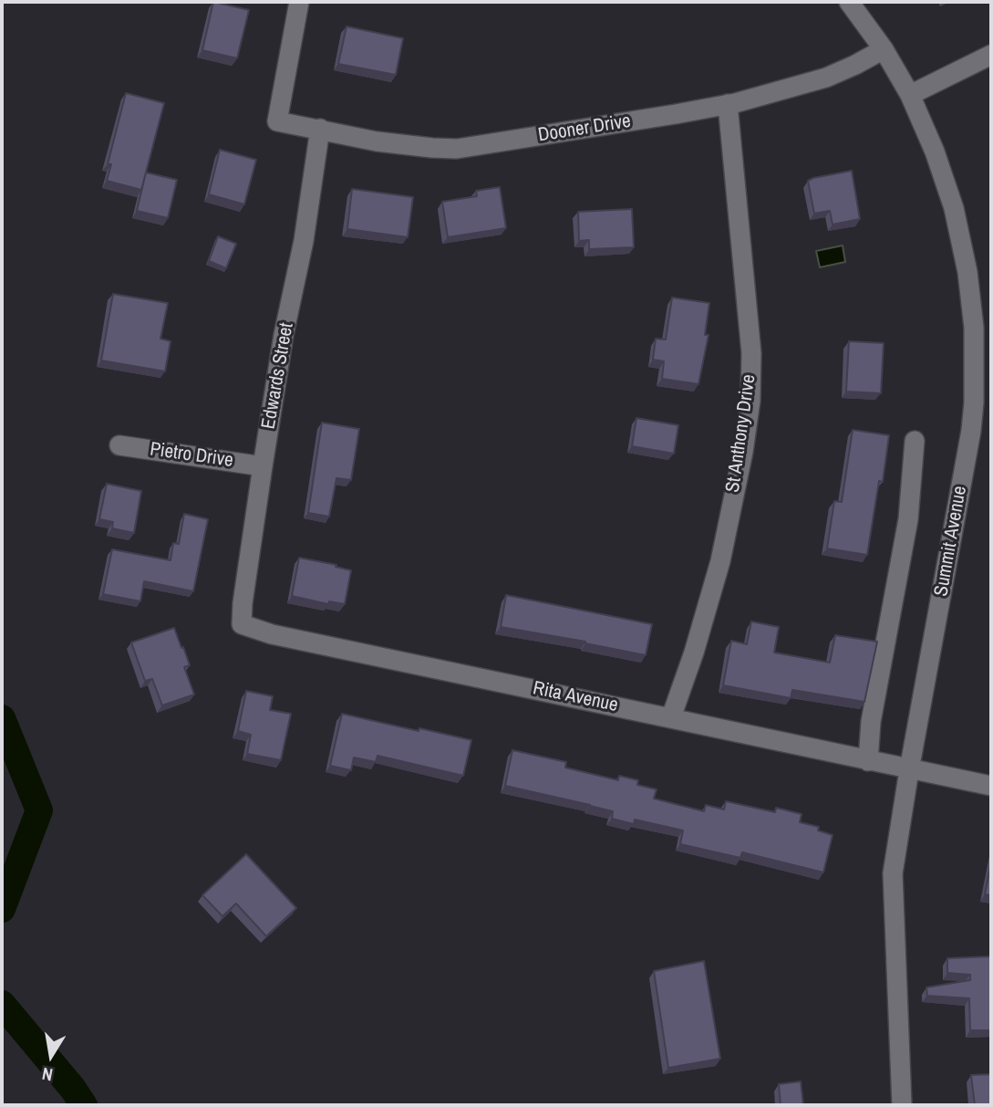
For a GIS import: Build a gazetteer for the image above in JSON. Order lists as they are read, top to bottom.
{
  "streets": {
    "street": [
      "Dooner Drive",
      "Edwards Street",
      "St Anthony Drive",
      "Pietro Drive",
      "Summit Avenue",
      "Rita Avenue"
    ]
  },
  "crossings": [
    ["Dooner Drive", "Edwards Street"],
    ["Dooner Drive", "St Anthony Drive"],
    ["Dooner Drive", "Summit Avenue"],
    ["Edwards Street", "Pietro Drive"],
    ["Edwards Street", "Rita Avenue"],
    ["St Anthony Drive", "Rita Avenue"],
    ["Summit Avenue", "Rita Avenue"]
  ],
  "north": "bottom"
}
